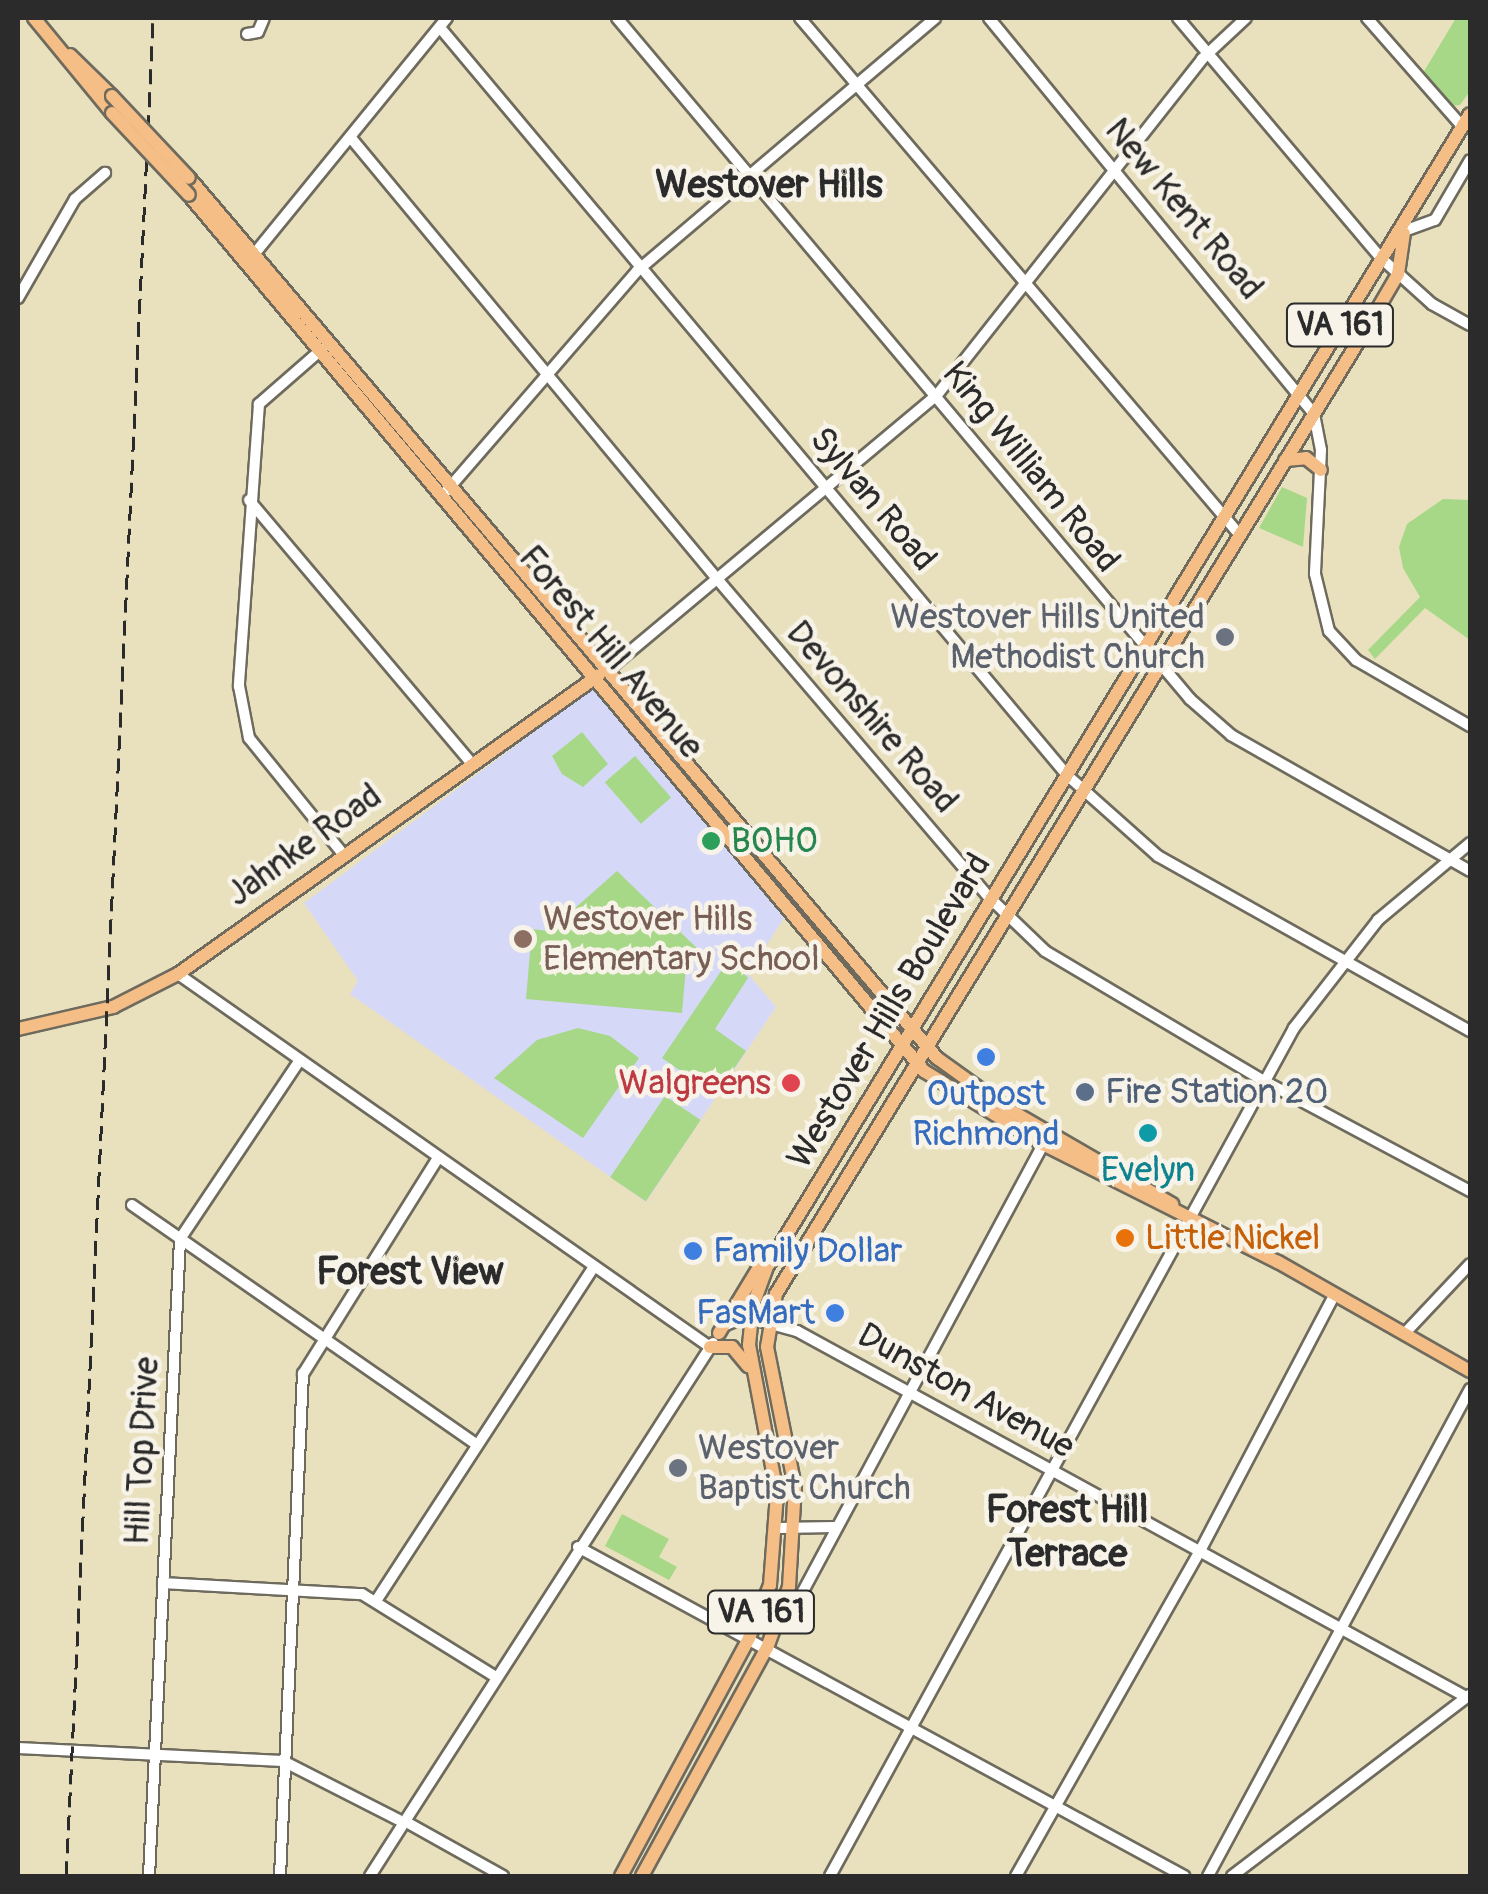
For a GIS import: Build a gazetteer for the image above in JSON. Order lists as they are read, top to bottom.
{
  "streets": {
    "main road": [
      "VA 161",
      "Forest Hill Avenue",
      "Jahnke Road",
      "Westover Hills Boulevard"
    ],
    "street": [
      "New Kent Road",
      "King William Road",
      "Sylvan Road",
      "Devonshire Road",
      "Dunston Avenue",
      "Hill Top Drive"
    ]
  },
  "crossings": [
    ["New Kent Road", "Westover Hills Boulevard"],
    ["King William Road", "Westover Hills Boulevard"],
    ["Sylvan Road", "Westover Hills Boulevard"],
    ["Forest Hill Avenue", "Jahnke Road"],
    ["Forest Hill Avenue", "Westover Hills Boulevard"],
    ["Devonshire Road", "Westover Hills Boulevard"],
    ["Westover Hills Boulevard", "Dunston Avenue"]
  ],
  "districts": ["Westover Hills", "Forest View", "Forest Hill Terrace"],
  "places": [
    "Westover Hills United Methodist Church",
    "BOHO",
    "Westover Hills Elementary School",
    "Outpost Richmond",
    "Walgreens",
    "Fire Station 20",
    "Evelyn",
    "Little Nickel",
    "Family Dollar",
    "FasMart",
    "Westover Baptist Church"
  ]
}
